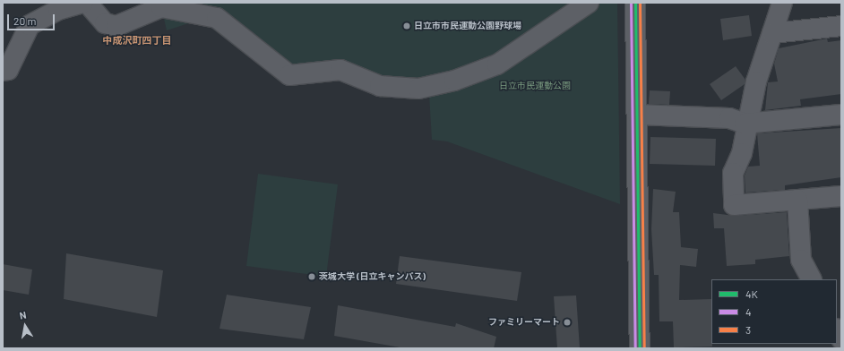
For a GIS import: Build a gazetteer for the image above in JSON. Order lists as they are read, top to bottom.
{
  "districts": ["中成沢町四丁目"],
  "parks": ["日立市民運動公園"],
  "places": ["日立市市民運動公園野球場", "茨城大学 (日立キャンパス)", "ファミリーマート"],
  "lines": ["transit line 4K", "transit line 4", "transit line 3"],
  "legend": ["4K", "4", "3"],
  "scale_bar": "20 m",
  "north": "top"
}
